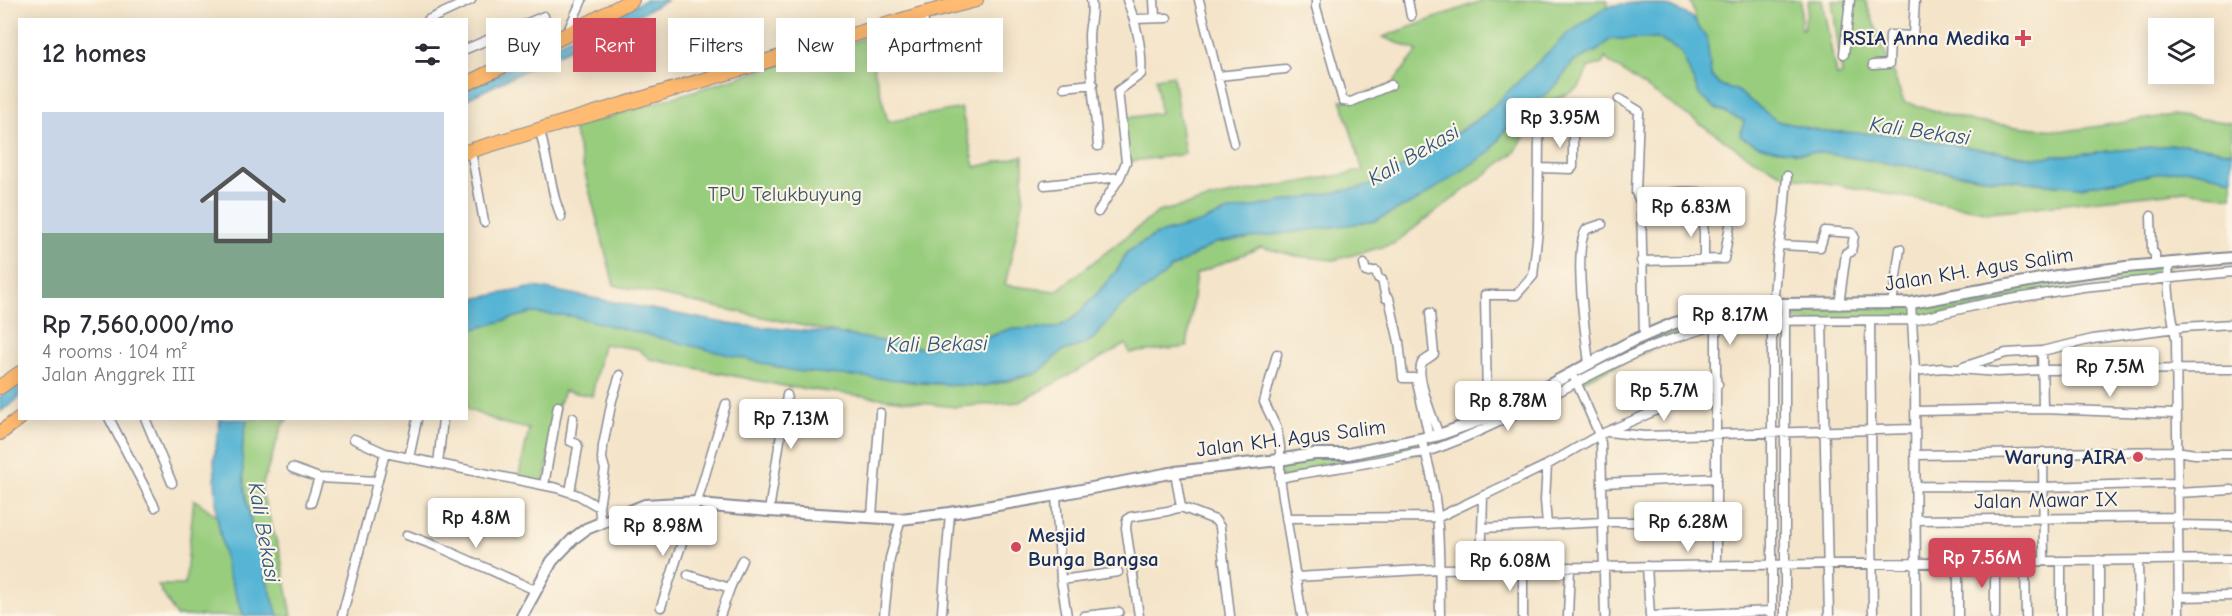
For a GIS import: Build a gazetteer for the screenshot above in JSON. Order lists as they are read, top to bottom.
{
  "streets": {
    "street": ["Jalan KH. Agus Salim", "Jalan Mawar IX"]
  },
  "water": ["Kali Bekasi"],
  "parks": ["TPU Telukbuyung"],
  "places": {
    "health": ["RSIA Anna Medika"],
    "other": ["Warung AIRA", "Mesjid Bunga Bangsa"]
  },
  "page": {
    "chip": [
      "Buy",
      "Rent",
      "Filters",
      "New",
      "Apartment"
    ],
    "heading": "12 homes",
    "list": [
      {
        "name": "Rp 7,560,000/mo",
        "note": "4 rooms · 104 m² · Jalan Anggrek III"
      }
    ],
    "price": [
      "Rp 3.95M",
      "Rp 6.83M",
      "Rp 8.17M",
      "Rp 7.5M",
      "Rp 5.7M",
      "Rp 8.78M",
      "Rp 7.13M",
      "Rp 4.8M",
      "Rp 6.28M",
      "Rp 8.98M",
      "Rp 7.56M",
      "Rp 6.08M"
    ]
  }
}
